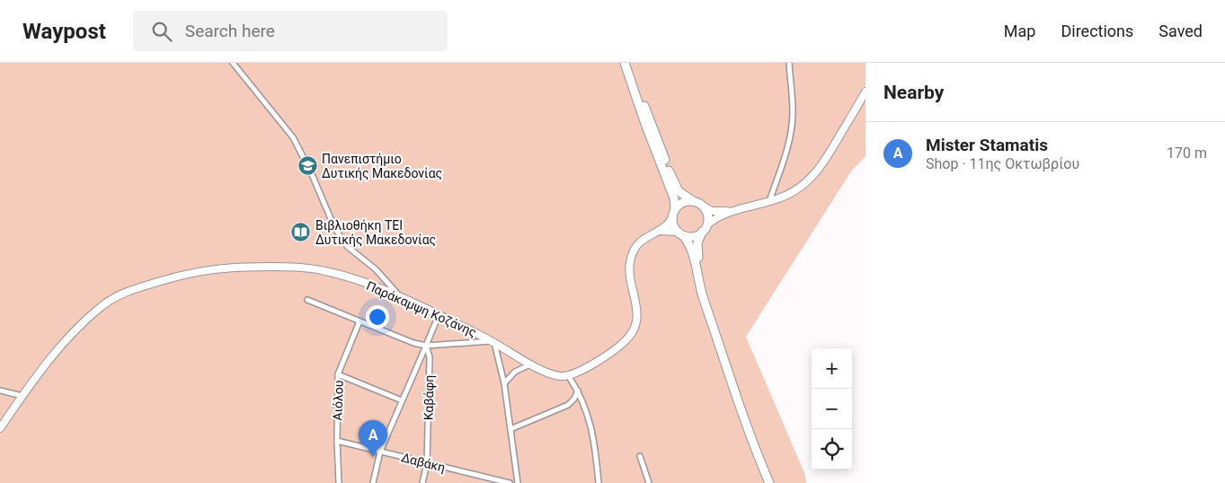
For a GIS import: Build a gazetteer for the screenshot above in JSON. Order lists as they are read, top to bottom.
{
  "streets": {
    "main road": ["Παράκαμψη Κοζάνης"],
    "street": ["Καβάφη", "Αιόλου", "Δαβάκη"]
  },
  "crossings": [
    ["Καβάφη", "Δαβάκη"],
    ["Αιόλου", "Δαβάκη"]
  ],
  "places": {
    "school or university": ["Πανεπιστήμιο Δυτικής Μακεδονίας"],
    "library": ["Βιβλιοθήκη ΤΕΙ Δυτικής Μακεδονίας"]
  },
  "page": {
    "header": "Waypost",
    "search": "Search here",
    "nav": ["Map", "Directions", "Saved"],
    "heading": "Nearby",
    "list": [
      {
        "mark": "A",
        "name": "Mister Stamatis",
        "note": "Shop · 11ης Οκτωβρίου",
        "value": "170 m"
      }
    ],
    "map_buttons": ["+", "−"],
    "pins": "A"
  }
}
